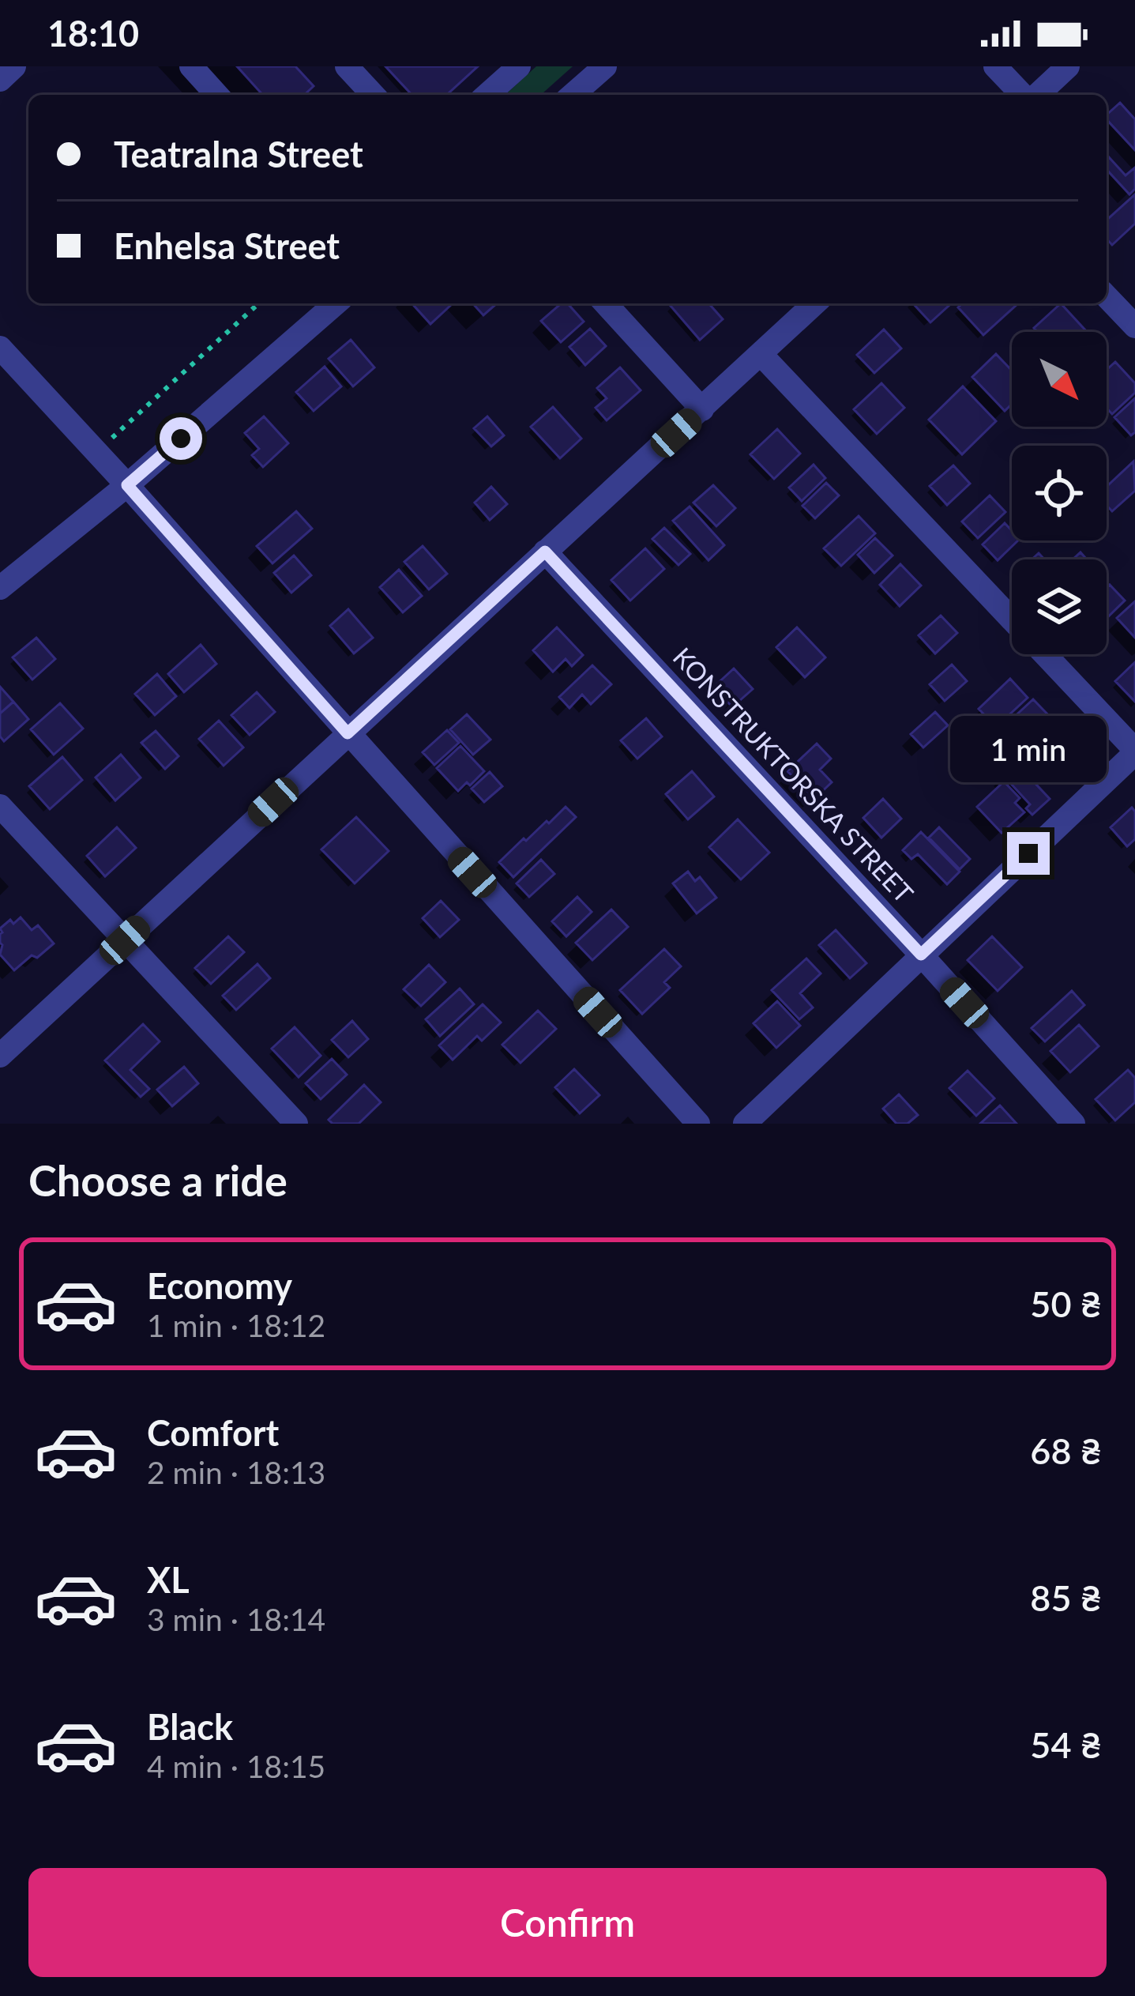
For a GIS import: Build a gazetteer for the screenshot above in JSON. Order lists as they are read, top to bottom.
{
  "streets": {
    "street": ["KONSTRUKTORSKA STREET"]
  },
  "north": "bottom right",
  "page": {
    "status": "18:10",
    "banner": ["Teatralna Street", "Enhelsa Street"],
    "bubble": "1 min",
    "heading": "Choose a ride",
    "list": [
      {
        "name": "Economy",
        "note": "1 min · 18:12",
        "value": "50 ₴"
      },
      {
        "name": "Comfort",
        "note": "2 min · 18:13",
        "value": "68 ₴"
      },
      {
        "name": "XL",
        "note": "3 min · 18:14",
        "value": "85 ₴"
      },
      {
        "name": "Black",
        "note": "4 min · 18:15",
        "value": "54 ₴"
      }
    ],
    "buttons": "Confirm"
  }
}
